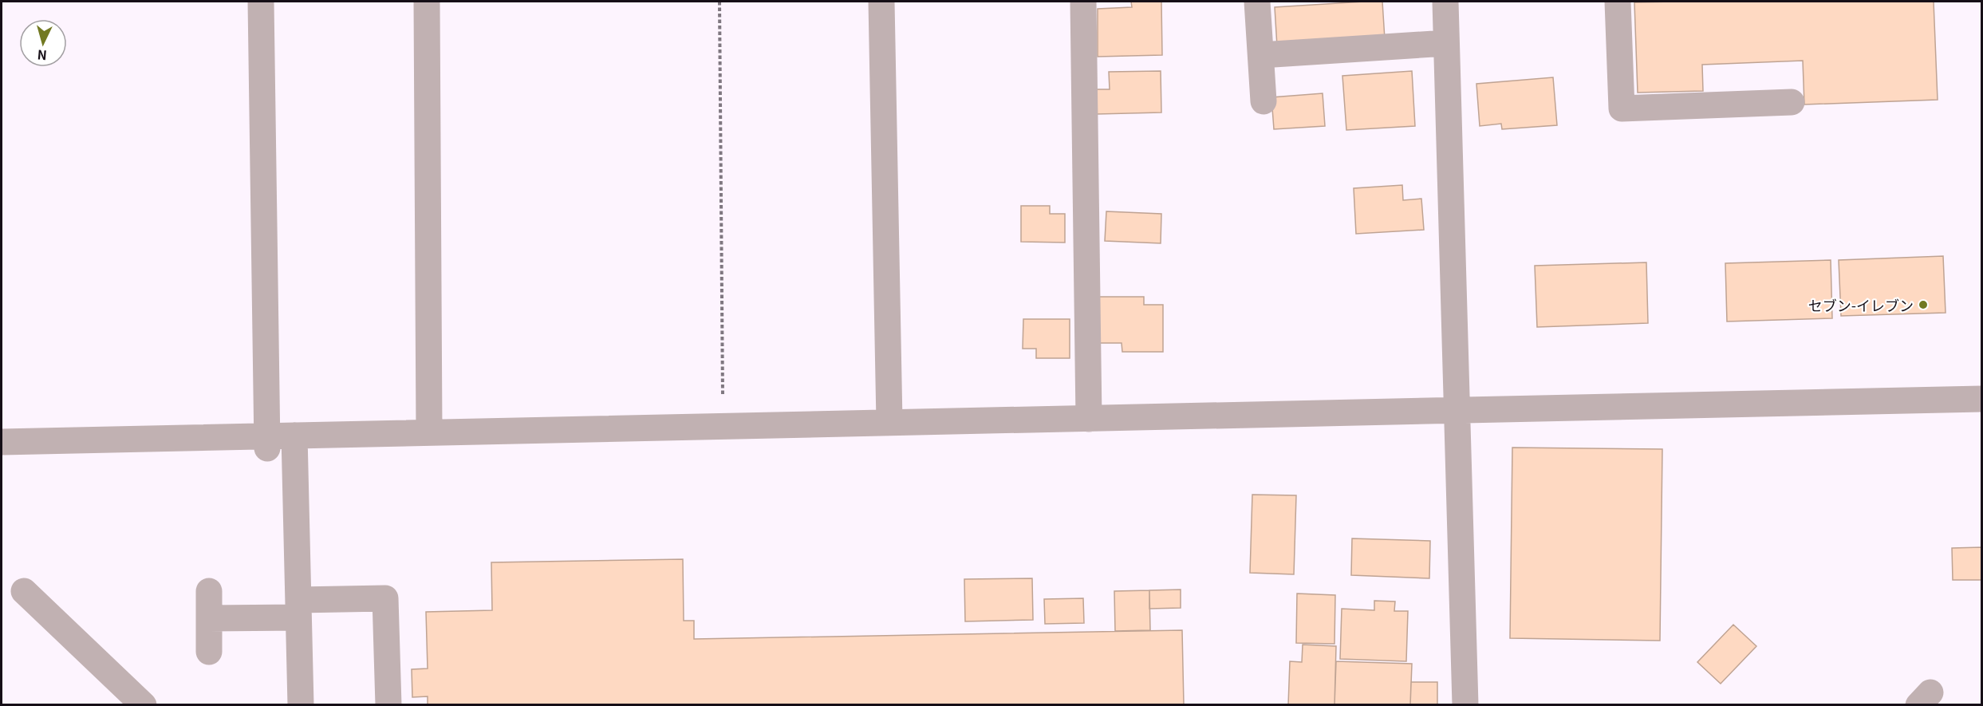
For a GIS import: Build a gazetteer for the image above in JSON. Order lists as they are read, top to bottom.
{
  "places": ["セブン-イレブン"],
  "north": "bottom"
}
